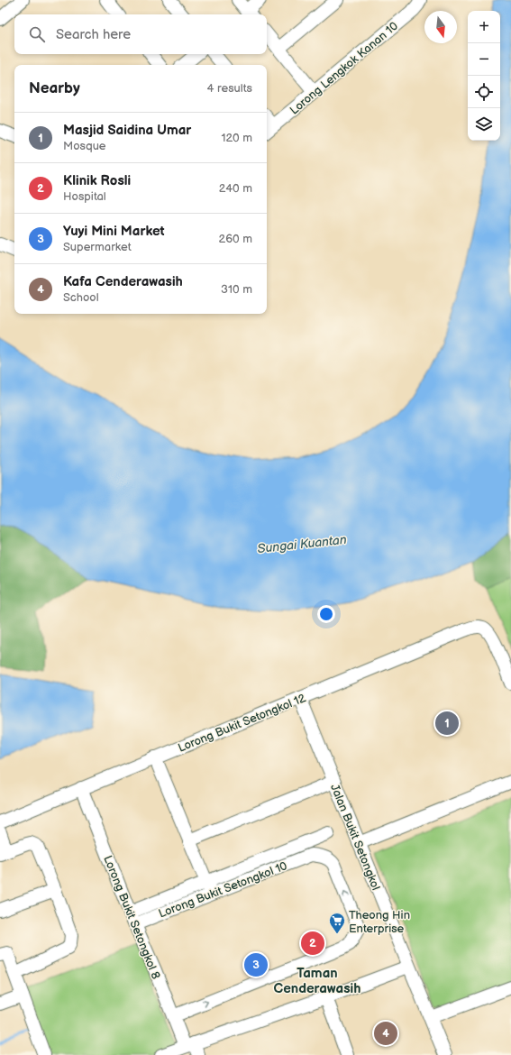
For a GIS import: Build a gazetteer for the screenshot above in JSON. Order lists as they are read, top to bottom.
{
  "streets": {
    "street": [
      "Lorong Lengkok Kanan 10",
      "Lorong Bukit Setongkol 12",
      "Jalan Bukit Setongkol",
      "Lorong Bukit Setongkol 10",
      "Lorong Bukit Setongkol 8"
    ]
  },
  "crossings": [
    ["Lorong Bukit Setongkol 12", "Jalan Bukit Setongkol"],
    ["Lorong Bukit Setongkol 12", "Lorong Bukit Setongkol 8"],
    ["Lorong Bukit Setongkol 10", "Lorong Bukit Setongkol 8"]
  ],
  "districts": ["Taman Cenderawasih"],
  "water": ["Sungai Kuantan"],
  "places": {
    "supermarket": ["Theong Hin Enterprise"]
  },
  "north": "bottom",
  "page": {
    "map_buttons": ["+", "−"],
    "search": "Search here",
    "heading": ["Nearby", "4 results"],
    "list": [
      {
        "mark": "1",
        "name": "Masjid Saidina Umar",
        "note": "Mosque",
        "value": "120 m"
      },
      {
        "mark": "2",
        "name": "Klinik Rosli",
        "note": "Hospital",
        "value": "240 m"
      },
      {
        "mark": "3",
        "name": "Yuyi Mini Market",
        "note": "Supermarket",
        "value": "260 m"
      },
      {
        "mark": "4",
        "name": "Kafa Cenderawasih",
        "note": "School",
        "value": "310 m"
      }
    ],
    "pins": [
      "1",
      "2",
      "3",
      "4"
    ]
  }
}
